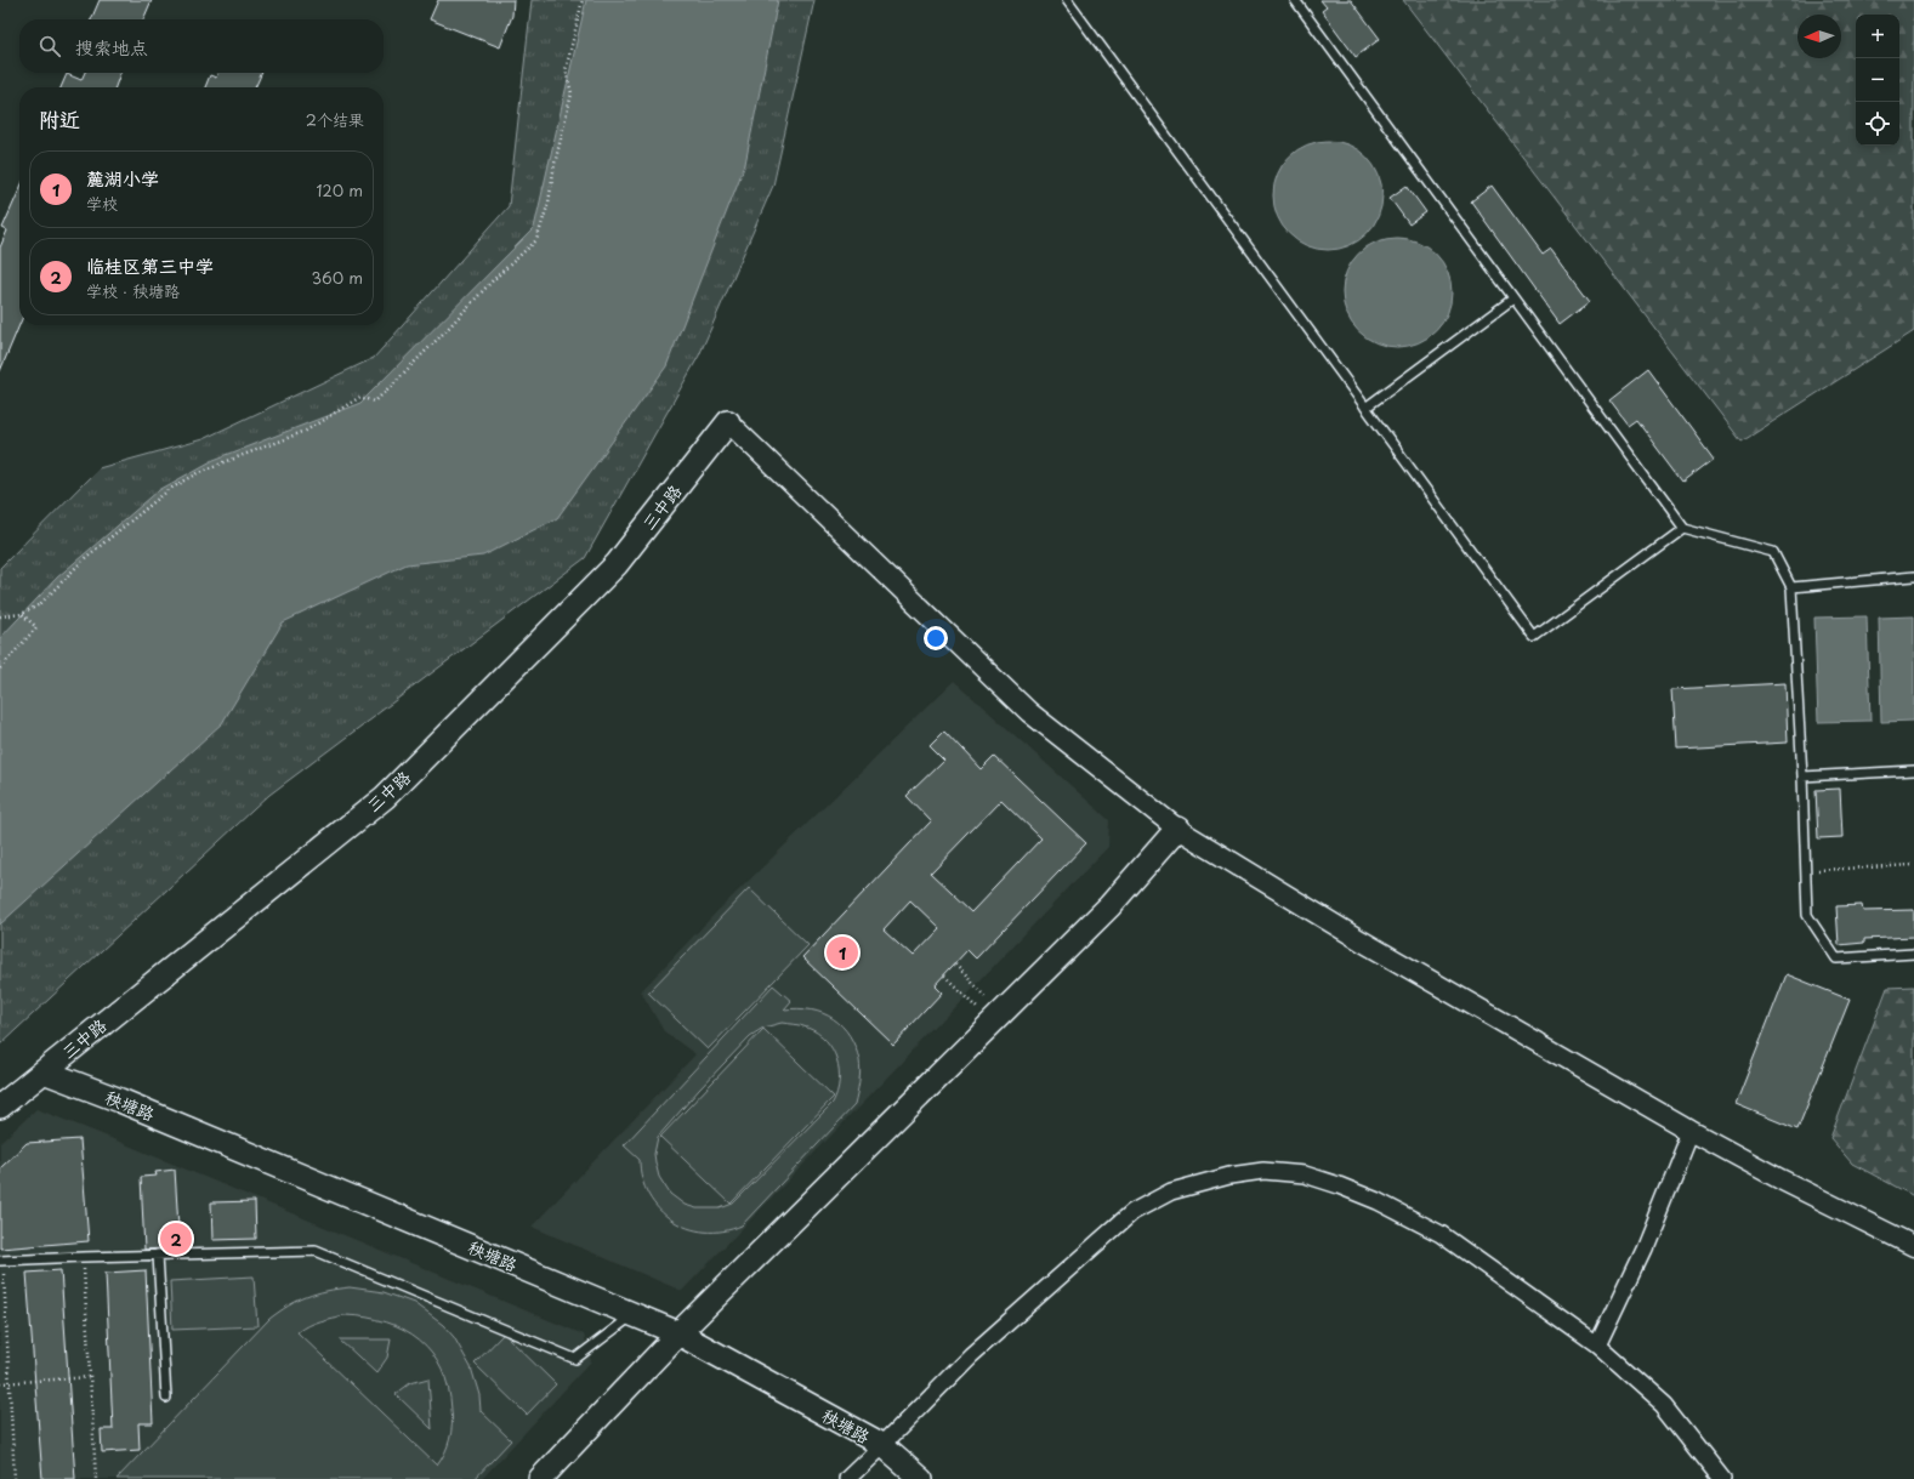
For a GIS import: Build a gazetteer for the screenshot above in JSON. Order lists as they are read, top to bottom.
{
  "streets": {
    "main road": ["三中路", "秧塘路"]
  },
  "crossings": [
    ["三中路", "秧塘路"]
  ],
  "north": "left",
  "page": {
    "map_buttons": ["+", "−"],
    "search": "搜索地点",
    "heading": ["附近", "2个结果"],
    "list": [
      {
        "mark": "1",
        "name": "麓湖小学",
        "note": "学校",
        "value": "120 m"
      },
      {
        "mark": "2",
        "name": "临桂区第三中学",
        "note": "学校 · 秧塘路",
        "value": "360 m"
      }
    ],
    "pins": ["1", "2"]
  }
}
